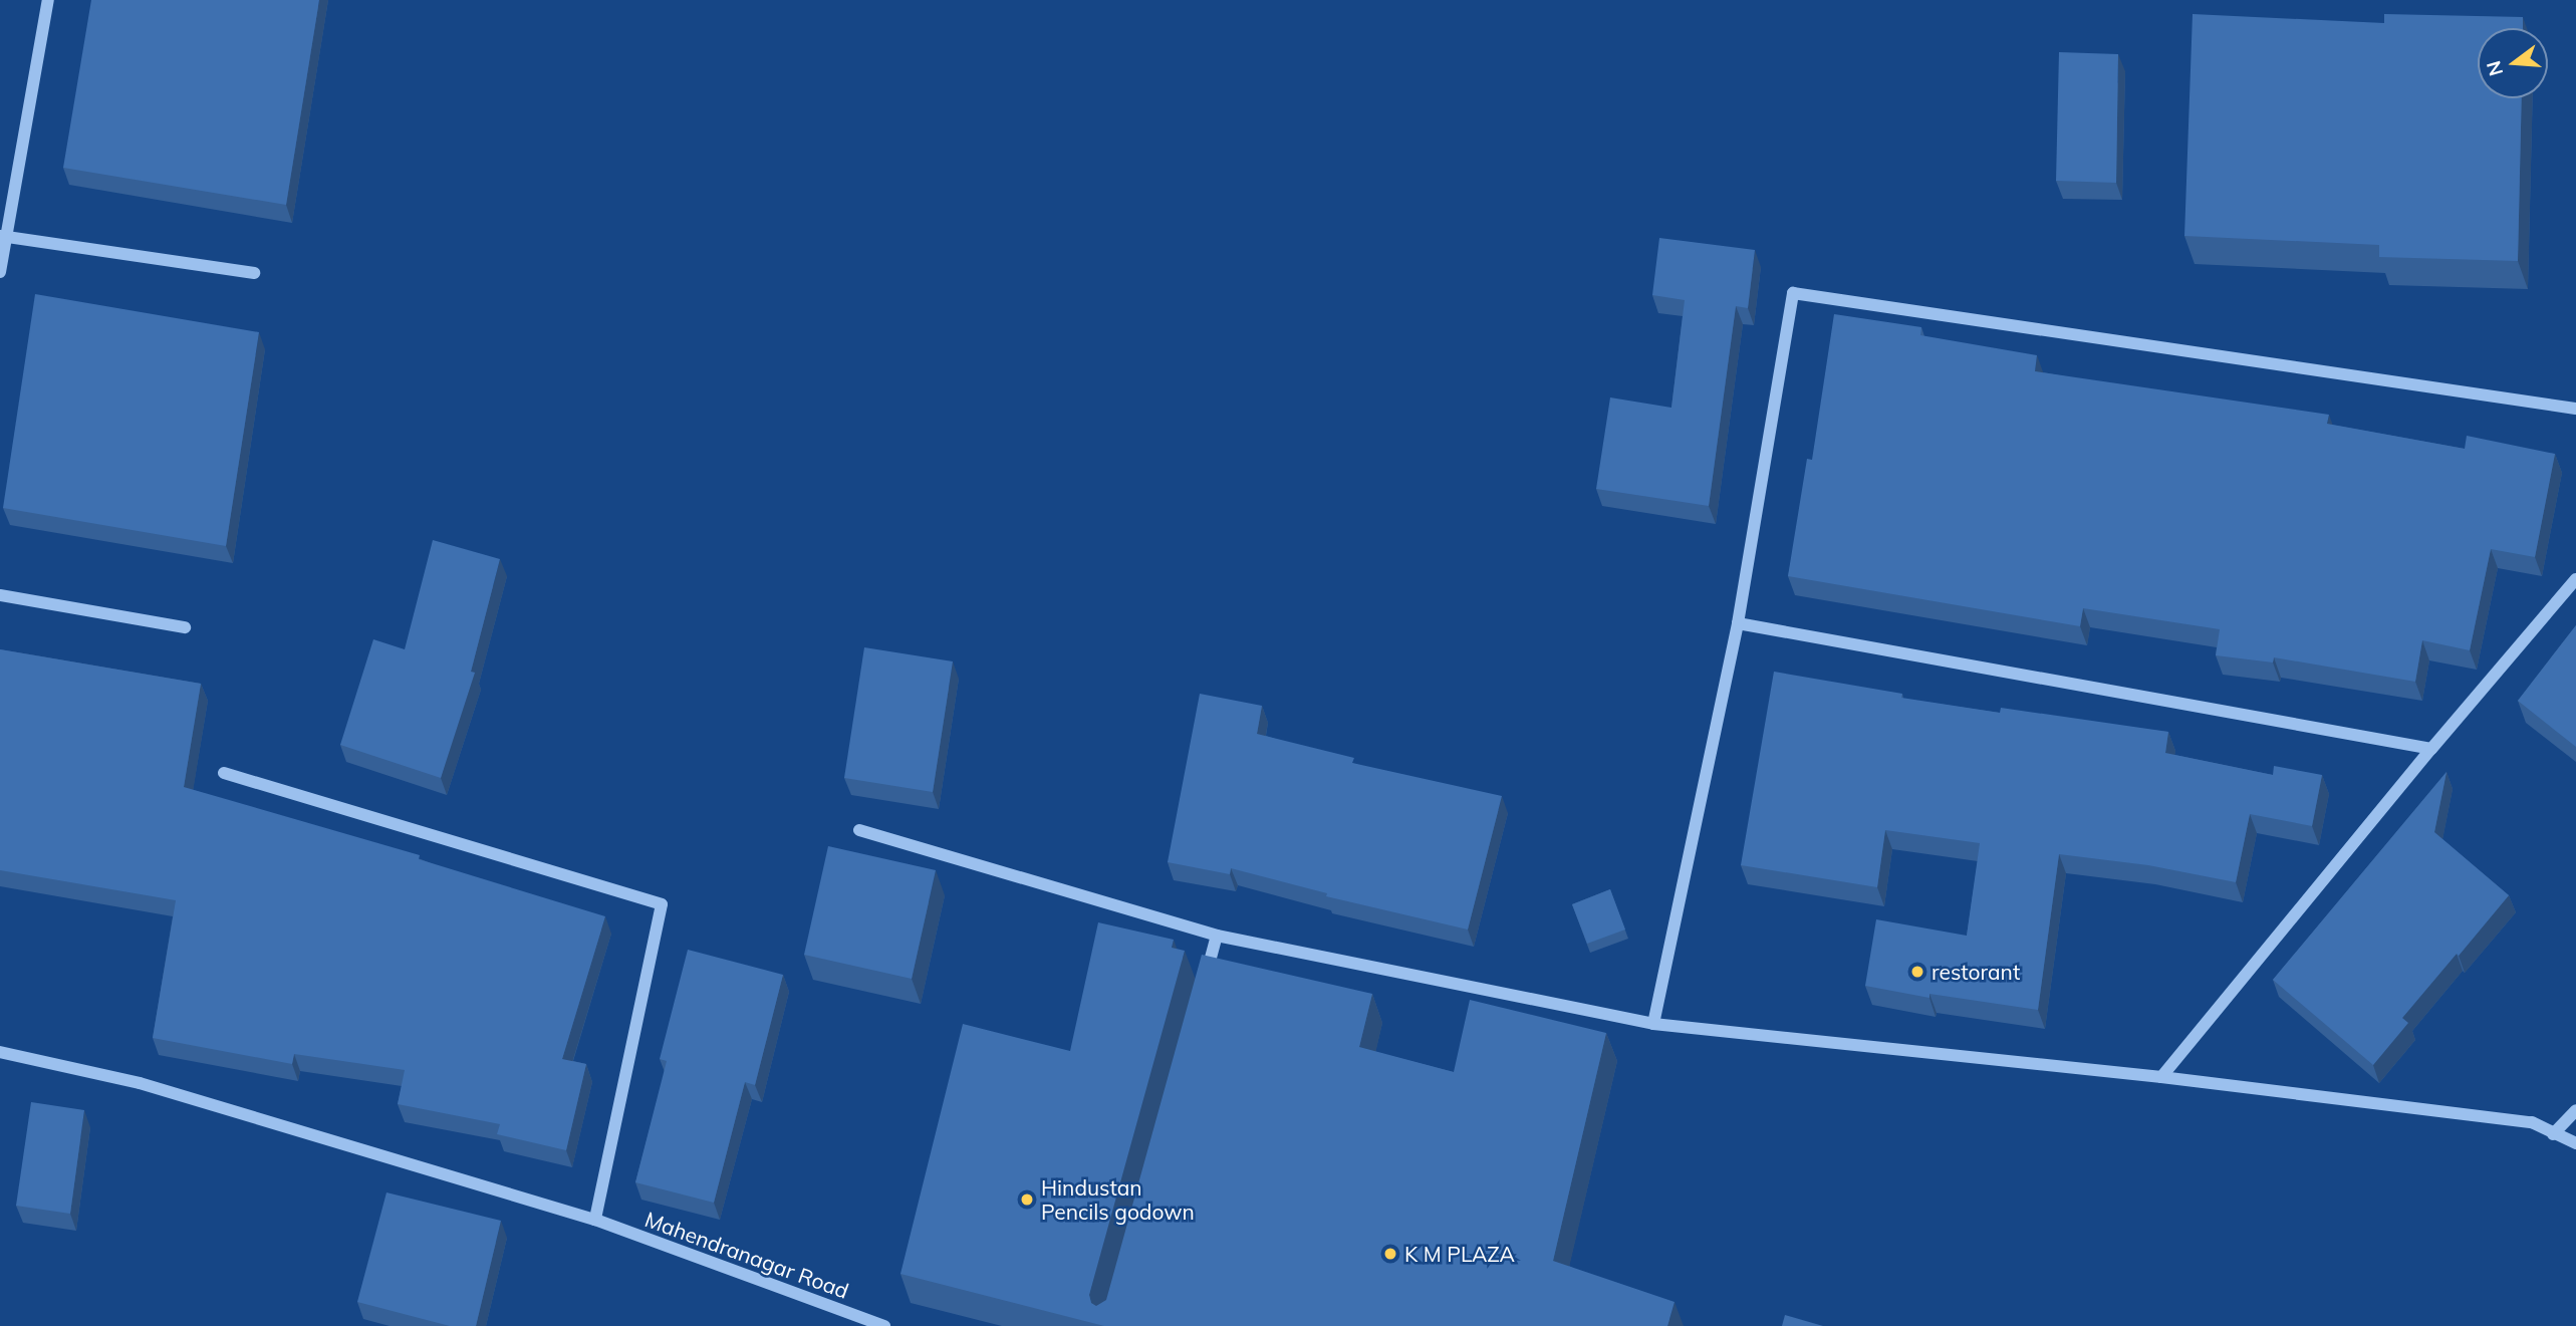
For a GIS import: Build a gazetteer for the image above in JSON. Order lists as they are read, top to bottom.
{
  "streets": {
    "street": ["Mahendranagar Road"]
  },
  "places": ["restorant", "Hindustan Pencils godown", "K M PLAZA"],
  "north": "left"
}
